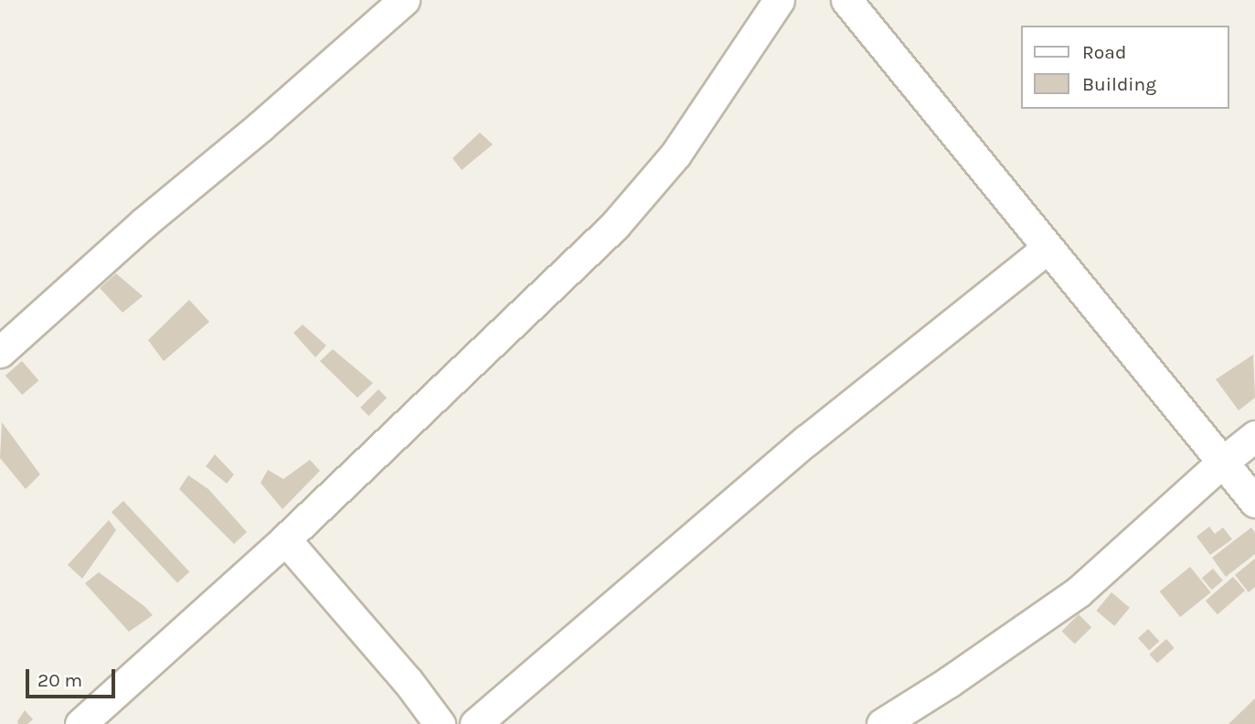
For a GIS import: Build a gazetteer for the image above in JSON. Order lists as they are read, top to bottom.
{
  "legend": ["Road", "Building"],
  "scale_bar": "20 m"
}
